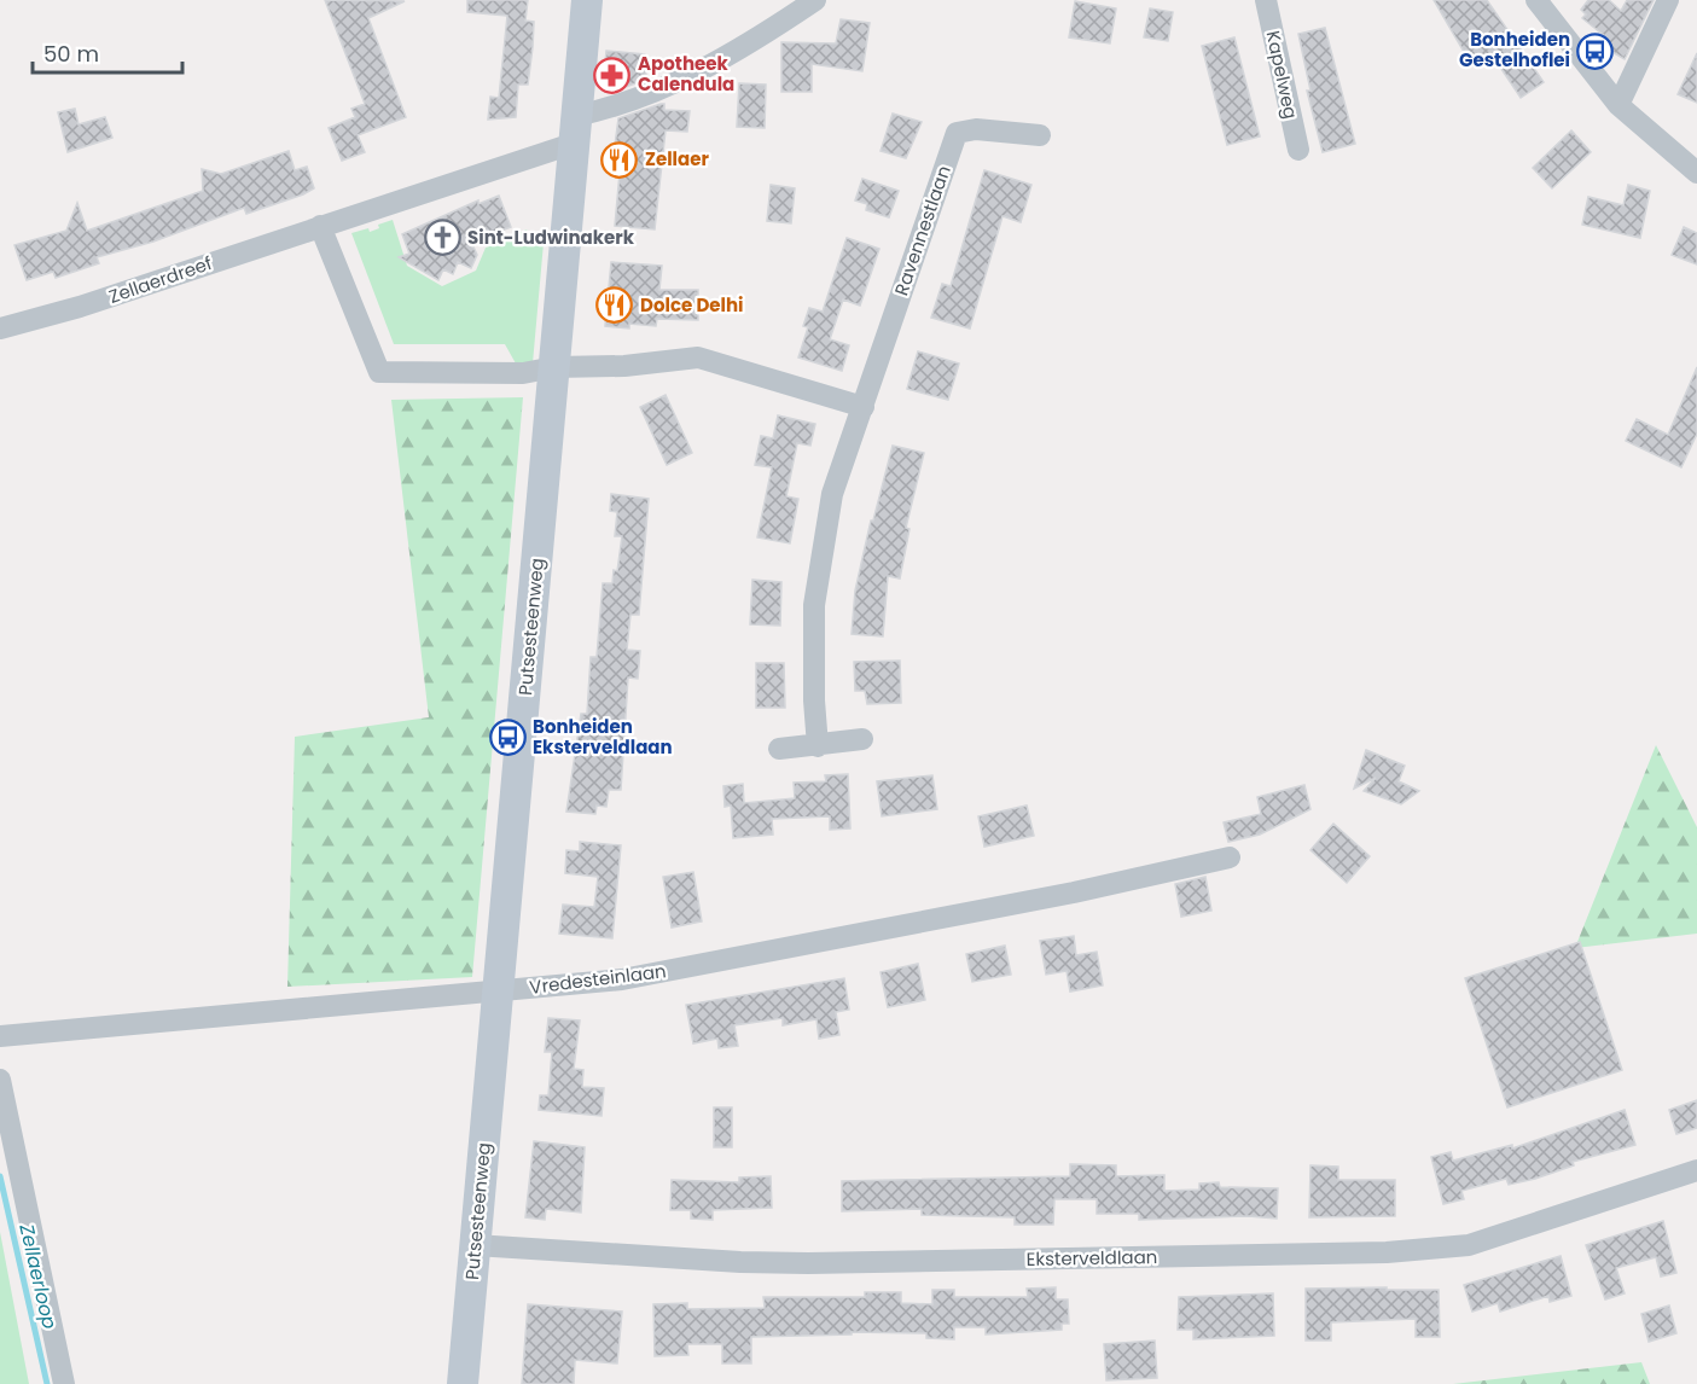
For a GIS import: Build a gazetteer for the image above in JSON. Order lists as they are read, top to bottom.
{
  "streets": {
    "main road": ["Putsesteenweg"],
    "street": [
      "Kapelweg",
      "Ravennestlaan",
      "Zellaerdreef",
      "Vredesteinlaan",
      "Eksterveldlaan"
    ]
  },
  "crossings": [
    ["Zellaerdreef", "Putsesteenweg"],
    ["Putsesteenweg", "Vredesteinlaan"],
    ["Putsesteenweg", "Eksterveldlaan"]
  ],
  "water": ["Zellaerloop"],
  "places": {
    "bus stop": ["Bonheiden Gestelhoflei", "Bonheiden Eksterveldlaan"],
    "pharmacy": ["Apotheek Calendula"],
    "restaurant": ["Zellaer", "Dolce Delhi"],
    "church": ["Sint-Ludwinakerk"]
  },
  "scale_bar": "50 m"
}
